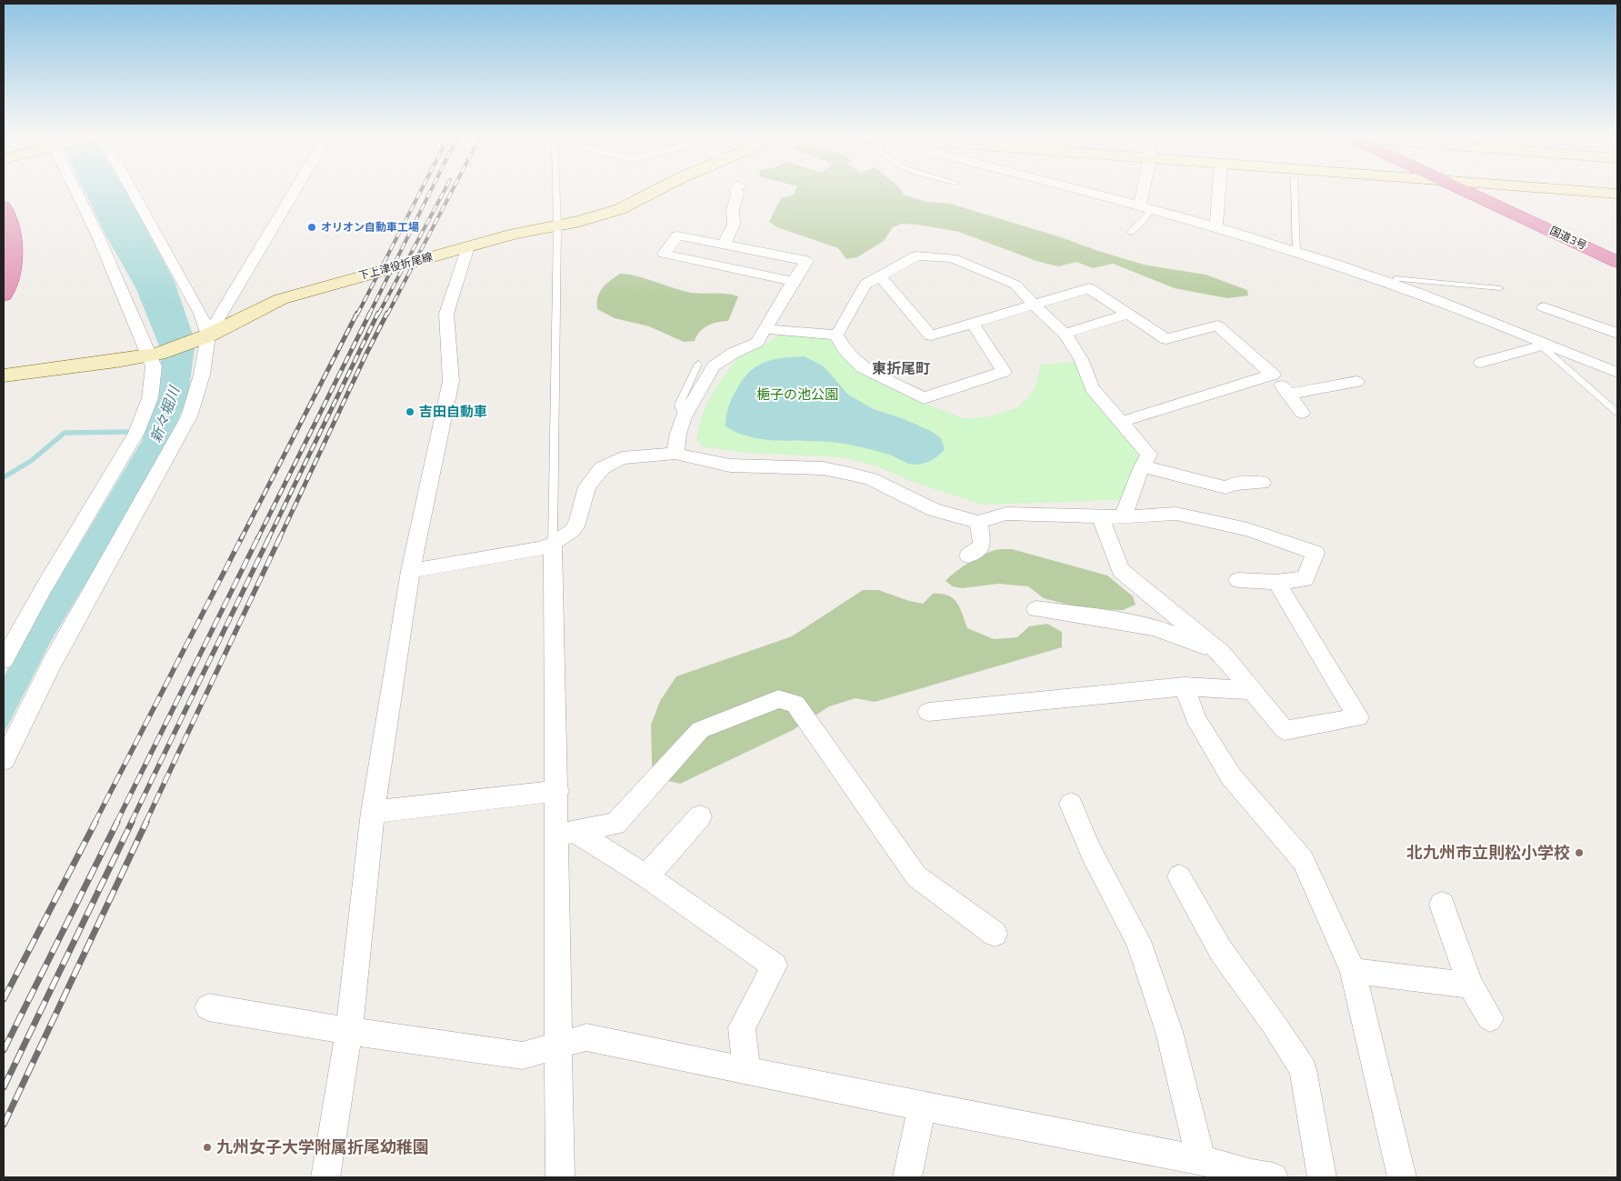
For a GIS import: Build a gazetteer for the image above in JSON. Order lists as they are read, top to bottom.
{
  "streets": {
    "highway": ["国道3号"],
    "main road": ["下上津役折尾線"]
  },
  "districts": ["東折尾町"],
  "water": ["新々堀川"],
  "parks": ["梔子の池公園"],
  "places": [
    "オリオン自動車工場",
    "吉田自動車",
    "北九州市立則松小学校",
    "九州女子大学附属折尾幼稚園"
  ]
}
